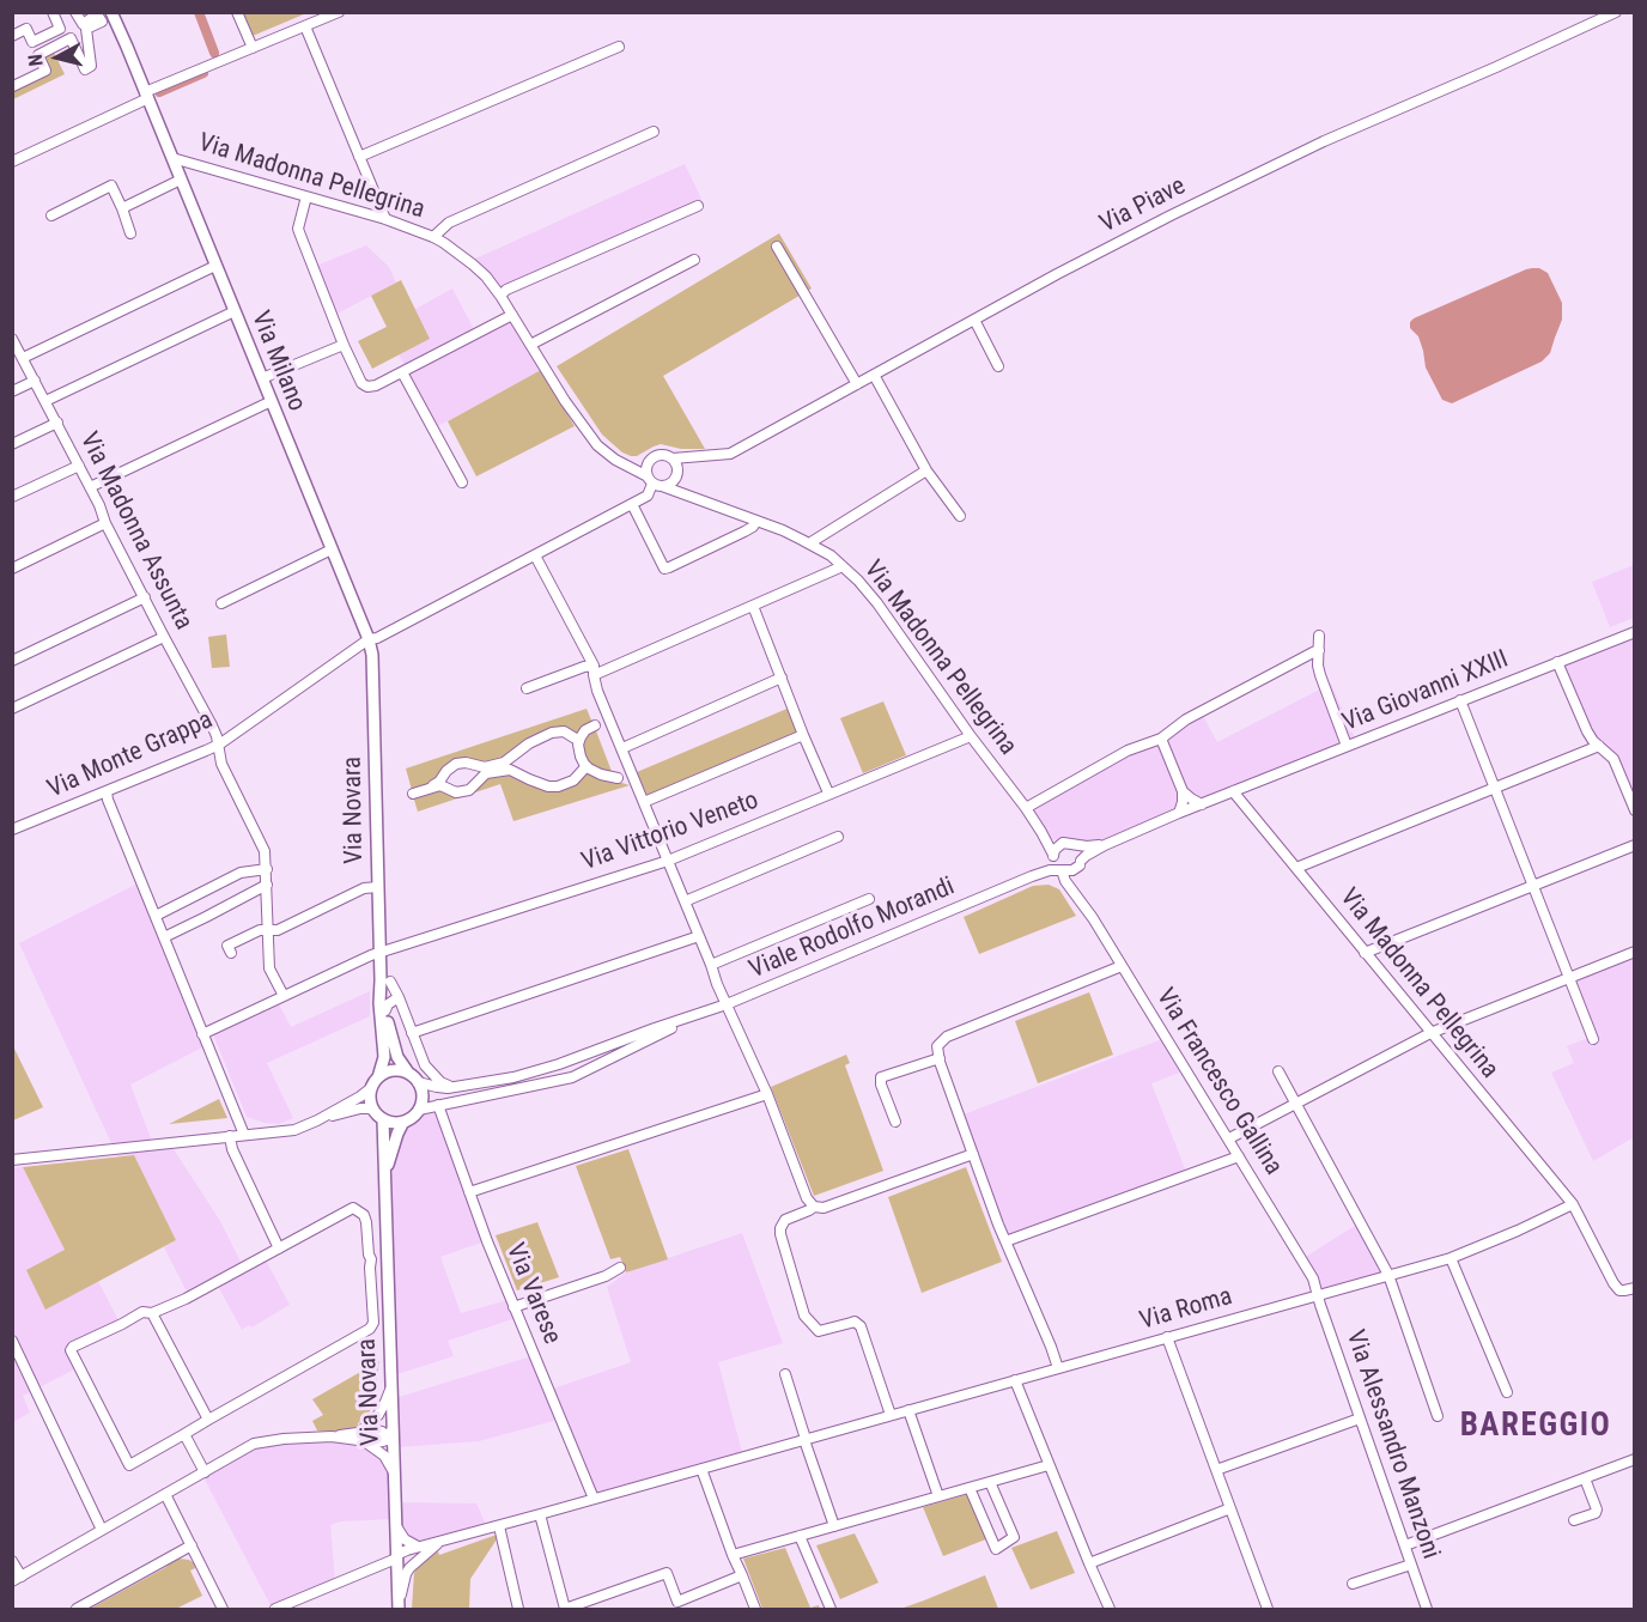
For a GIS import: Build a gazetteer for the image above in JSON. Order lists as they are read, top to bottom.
{
  "streets": {
    "main road": ["Via Milano", "Via Novara"],
    "street": [
      "Via Madonna Pellegrina",
      "Via Piave",
      "Via Madonna Assunta",
      "Via Giovanni XXIII",
      "Via Monte Grappa",
      "Via Vittorio Veneto",
      "Viale Rodolfo Morandi",
      "Via Francesco Gallina",
      "Via Varese",
      "Via Roma",
      "Via Alessandro Manzoni"
    ]
  },
  "crossings": [
    ["Via Madonna Pellegrina", "Via Piave"],
    ["Via Madonna Pellegrina", "Via Milano"],
    ["Via Madonna Pellegrina", "Via Giovanni XXIII"],
    ["Via Madonna Pellegrina", "Via Vittorio Veneto"],
    ["Via Madonna Pellegrina", "Viale Rodolfo Morandi"],
    ["Via Madonna Pellegrina", "Via Francesco Gallina"],
    ["Via Madonna Pellegrina", "Via Roma"],
    ["Via Milano", "Via Monte Grappa"],
    ["Via Milano", "Via Novara"],
    ["Via Madonna Assunta", "Via Monte Grappa"],
    ["Via Madonna Assunta", "Via Vittorio Veneto"],
    ["Via Monte Grappa", "Via Novara"],
    ["Via Novara", "Via Vittorio Veneto"],
    ["Via Novara", "Viale Rodolfo Morandi"],
    ["Via Novara", "Via Roma"],
    ["Viale Rodolfo Morandi", "Via Francesco Gallina"],
    ["Viale Rodolfo Morandi", "Via Varese"],
    ["Via Francesco Gallina", "Via Roma"],
    ["Via Francesco Gallina", "Via Alessandro Manzoni"],
    ["Via Varese", "Via Roma"],
    ["Via Roma", "Via Alessandro Manzoni"]
  ],
  "districts": ["BAREGGIO"],
  "north": "left"
}
